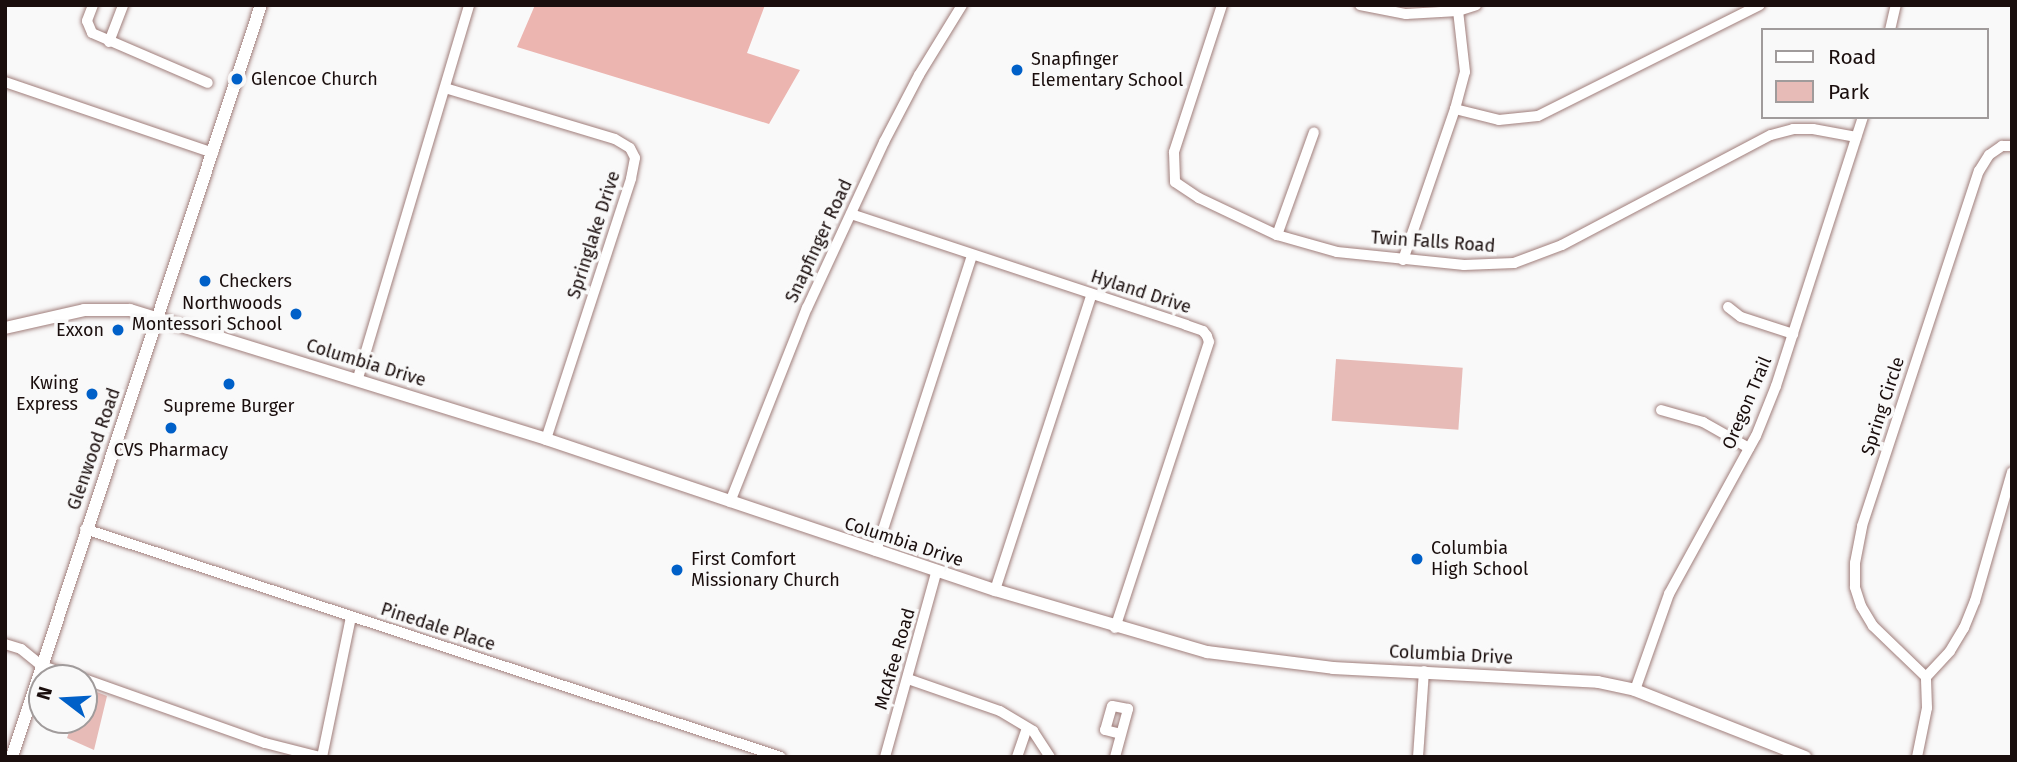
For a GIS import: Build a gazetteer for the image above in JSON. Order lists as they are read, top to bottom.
{
  "streets": {
    "main road": ["Columbia Drive", "Glenwood Road"],
    "street": [
      "Springlake Drive",
      "Snapfinger Road",
      "Twin Falls Road",
      "Hyland Drive",
      "Oregon Trail",
      "Spring Circle",
      "Pinedale Place",
      "McAfee Road"
    ]
  },
  "crossings": [
    ["Springlake Drive", "Columbia Drive"],
    ["Snapfinger Road", "Hyland Drive"],
    ["Snapfinger Road", "Columbia Drive"],
    ["Twin Falls Road", "Oregon Trail"],
    ["Hyland Drive", "Columbia Drive"],
    ["Columbia Drive", "Oregon Trail"],
    ["Columbia Drive", "Glenwood Road"],
    ["Columbia Drive", "McAfee Road"],
    ["Glenwood Road", "Pinedale Place"]
  ],
  "places": [
    "Snapfinger Elementary School",
    "Glencoe Church",
    "Checkers",
    "Northwoods Montessori School",
    "Exxon",
    "Supreme Burger",
    "Kwing Express",
    "CVS Pharmacy",
    "Columbia High School",
    "First Comfort Missionary Church"
  ],
  "legend": ["Road", "Park"],
  "north": "left"
}
